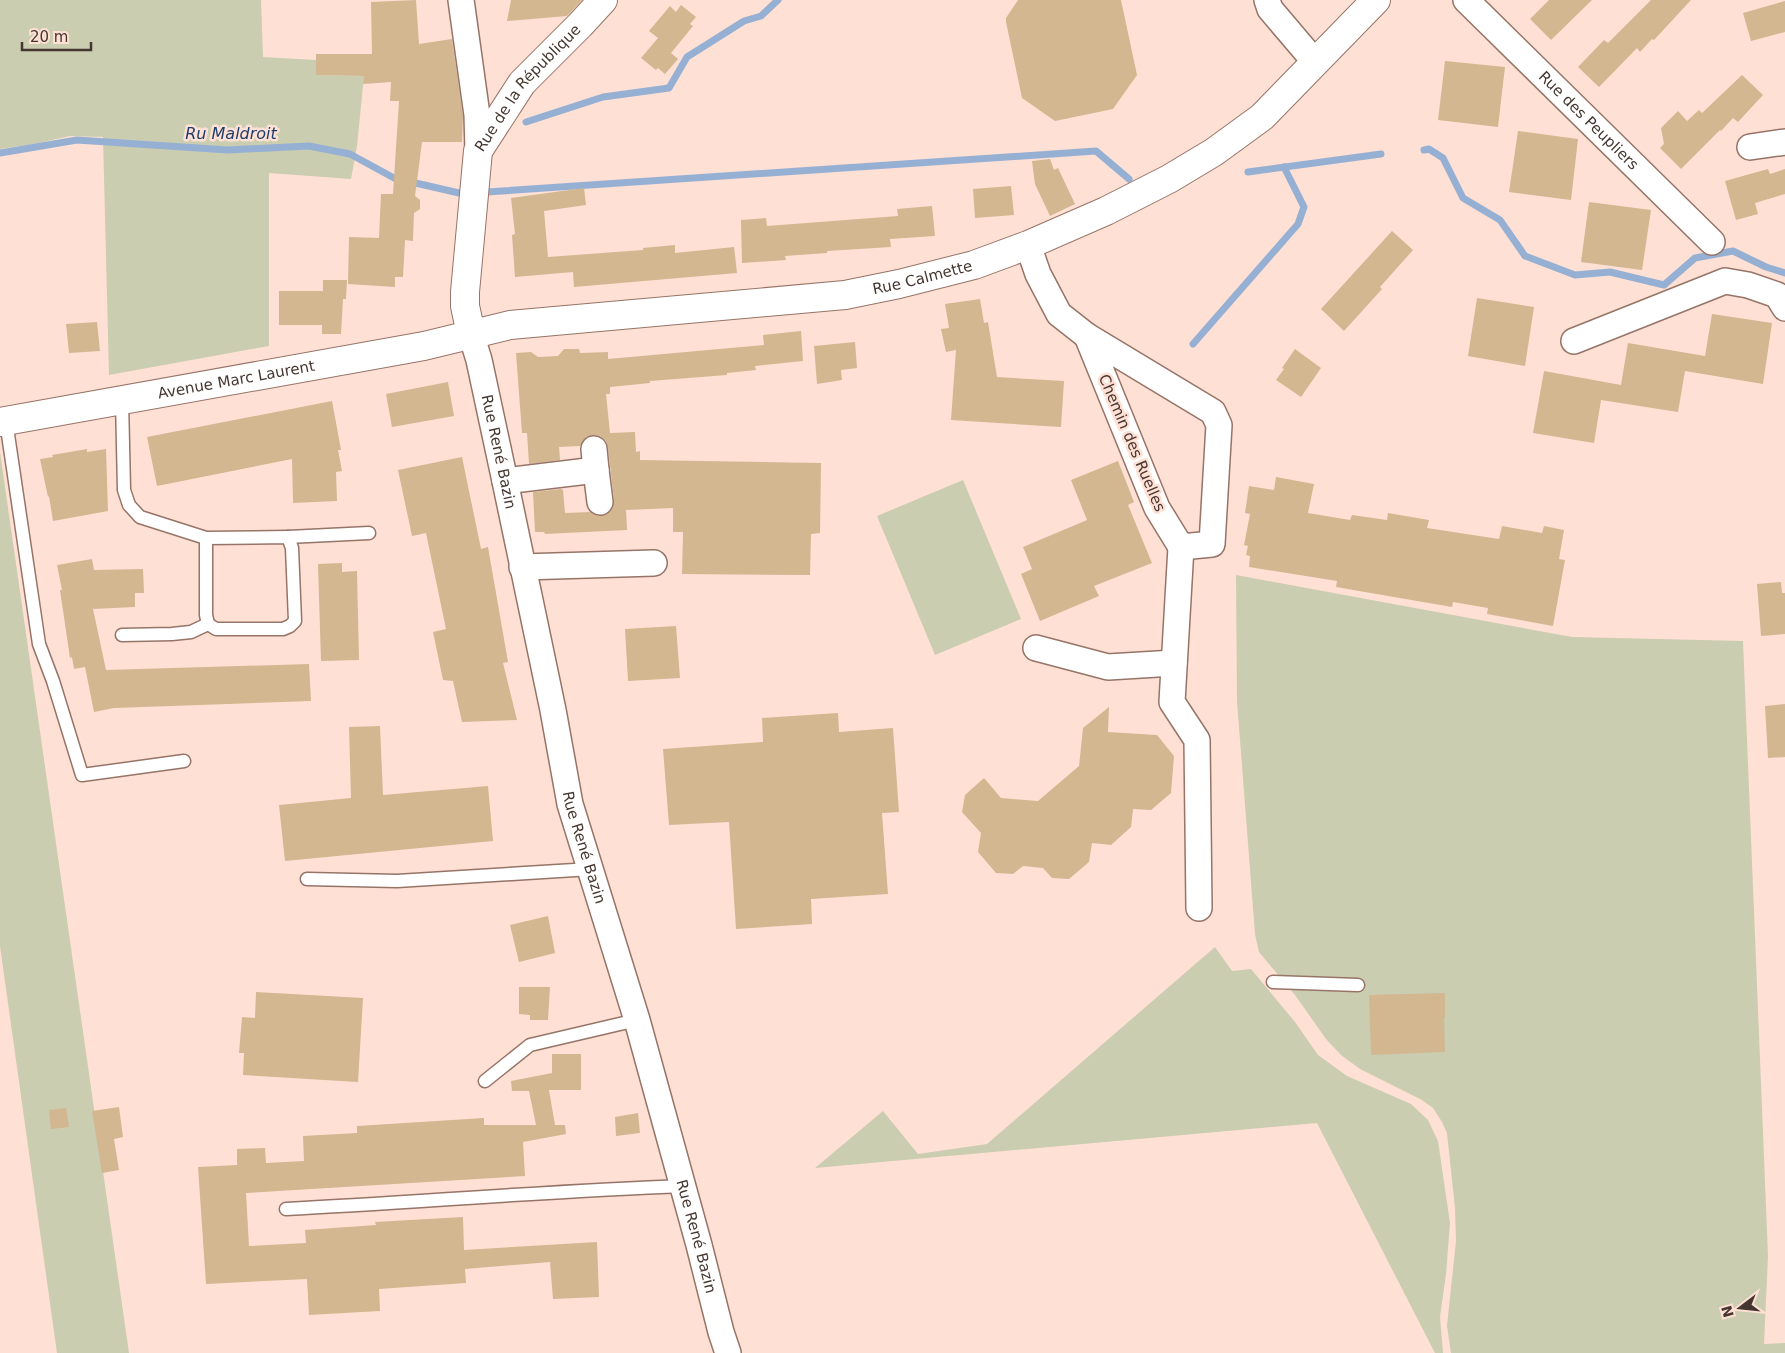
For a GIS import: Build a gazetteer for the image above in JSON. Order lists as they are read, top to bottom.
{
  "streets": {
    "street": [
      "Rue de la République",
      "Rue des Peupliers",
      "Rue Calmette",
      "Avenue Marc Laurent",
      "Chemin des Ruelles",
      "Rue René Bazin"
    ]
  },
  "crossings": [
    ["Rue de la République", "Rue Calmette"],
    ["Rue de la République", "Avenue Marc Laurent"],
    ["Rue de la République", "Rue René Bazin"],
    ["Rue Calmette", "Avenue Marc Laurent"],
    ["Rue Calmette", "Chemin des Ruelles"],
    ["Rue Calmette", "Rue René Bazin"],
    ["Avenue Marc Laurent", "Rue René Bazin"]
  ],
  "water": ["Ru Maldroit"],
  "scale_bar": "20 m",
  "north": "left"
}
